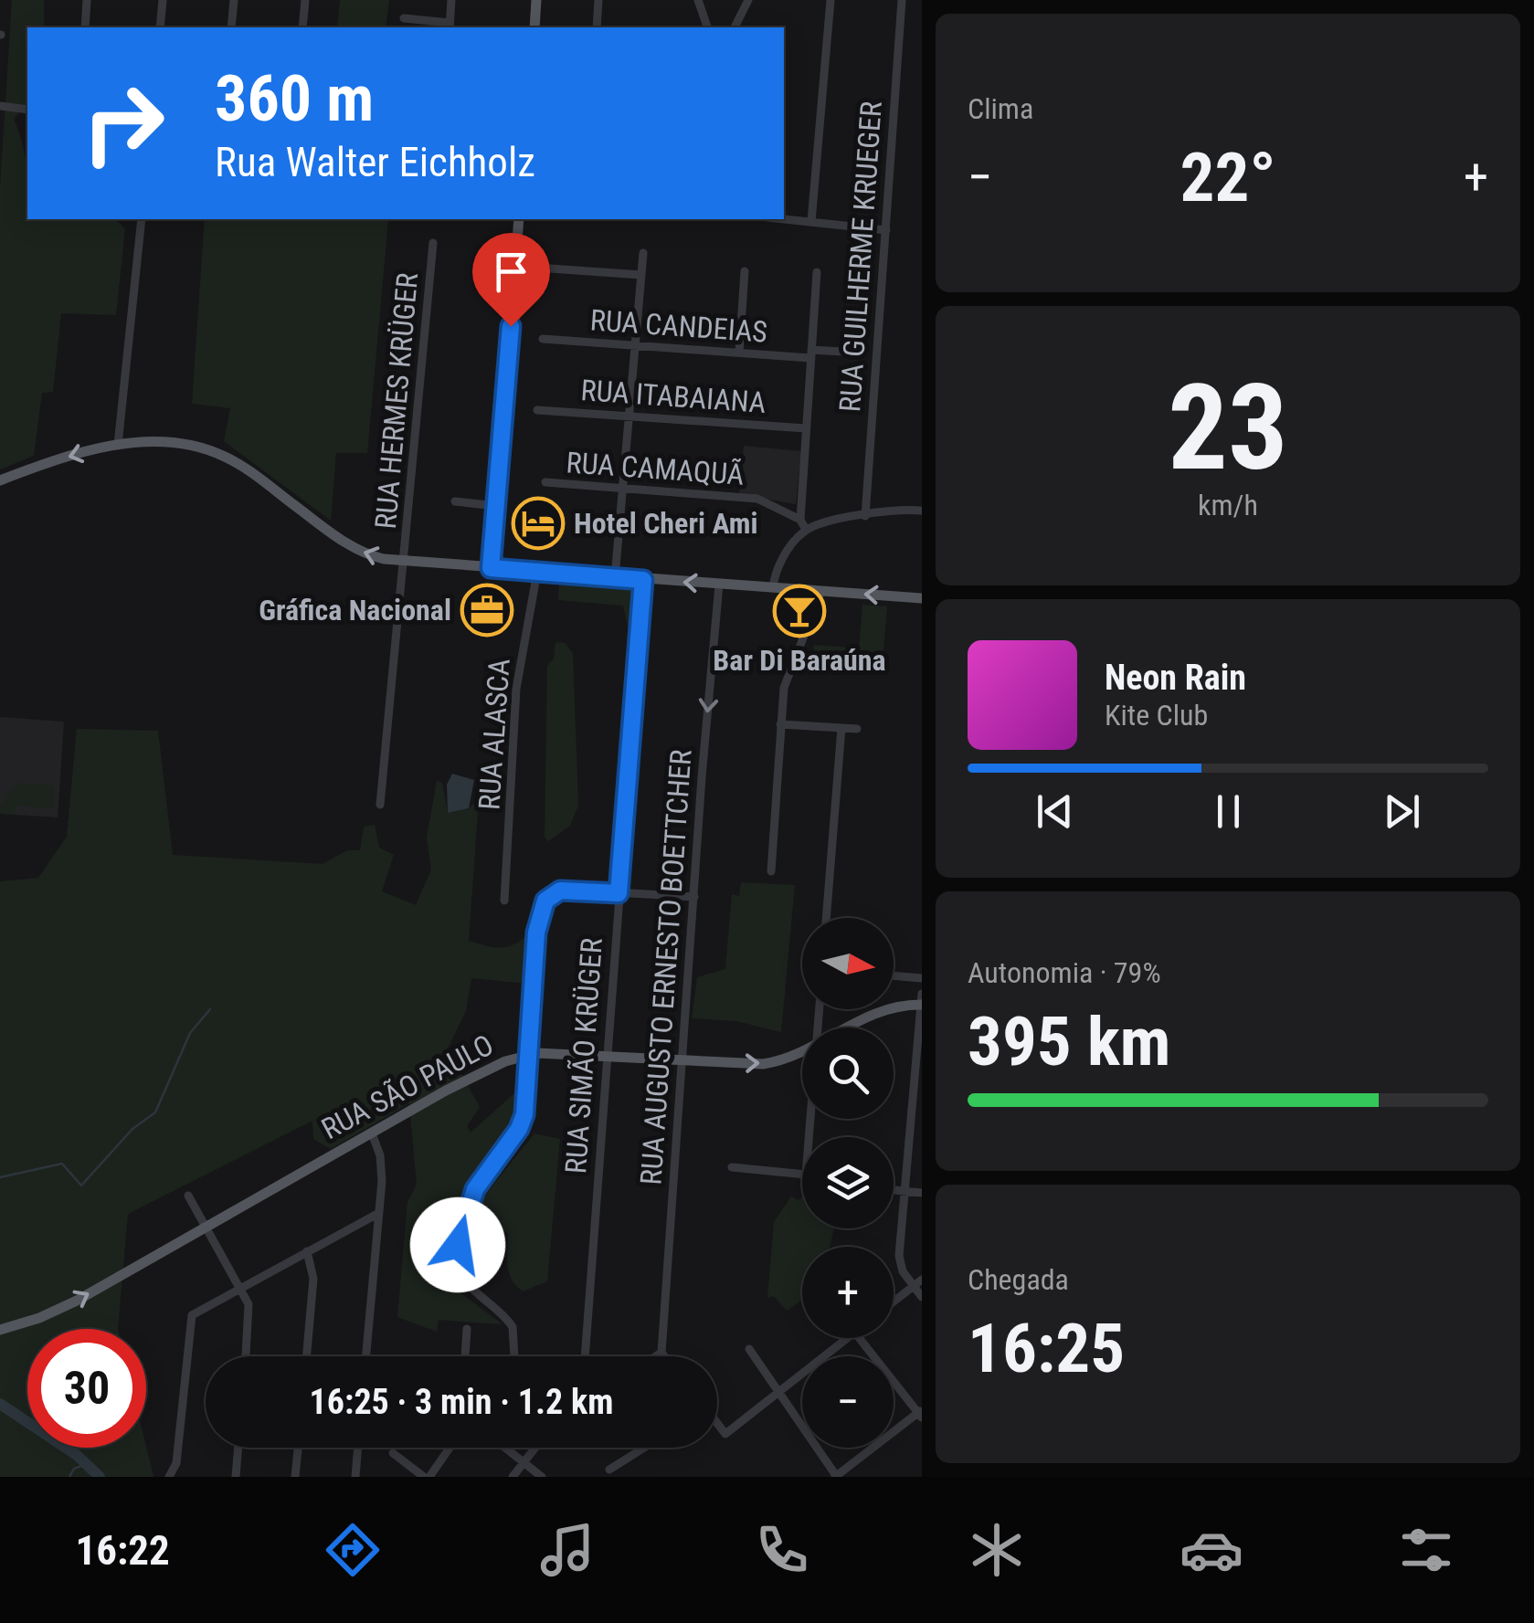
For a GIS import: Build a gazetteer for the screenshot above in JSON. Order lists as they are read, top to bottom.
{
  "streets": {
    "main road": ["RUA SÃO PAULO"],
    "street": [
      "RUA GUILHERME KRUEGER",
      "RUA CANDEIAS",
      "RUA ITABAIANA",
      "RUA HERMES KRÜGER",
      "RUA CAMAQUÃ",
      "RUA ALASCA",
      "RUA AUGUSTO ERNESTO BOETTCHER",
      "RUA SIMÃO KRÜGER"
    ]
  },
  "crossings": [
    ["RUA AUGUSTO ERNESTO BOETTCHER", "RUA SÃO PAULO"],
    ["RUA SIMÃO KRÜGER", "RUA SÃO PAULO"]
  ],
  "one_way": ["RUA AUGUSTO ERNESTO BOETTCHER", "RUA SÃO PAULO"],
  "places": {
    "hotel": ["Hotel Cheri Ami"],
    "office": ["Gráfica Nacional"],
    "bar": ["Bar Di Baraúna"]
  },
  "north": "right",
  "page": {
    "tile": [
      "Clima",
      ["23", "km/h"],
      ["Autonomia · 79%", "395 km"],
      ["Chegada", "16:25"]
    ],
    "turn": ["360 m", "Rua Walter Eichholz"],
    "heat": ["−", "22°", "+"],
    "song": ["Neon Rain", "Kite Club"],
    "map_buttons": ["+", "−"],
    "limit": "30",
    "trip": "16:25 · 3 min · 1.2 km",
    "tabs": "16:22"
  }
}
